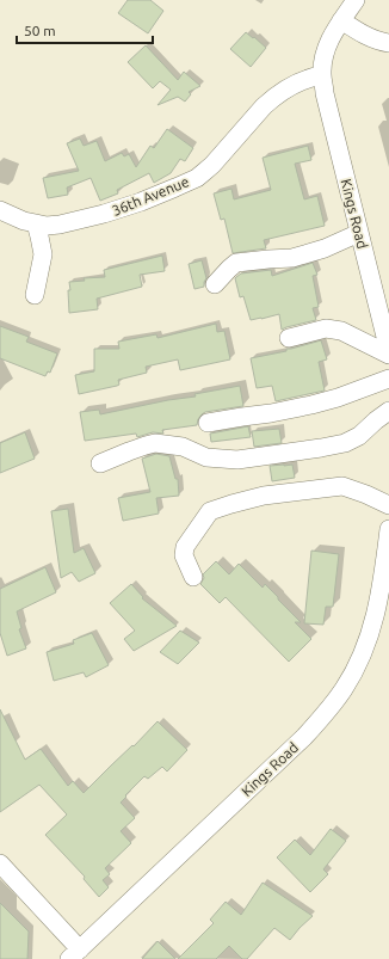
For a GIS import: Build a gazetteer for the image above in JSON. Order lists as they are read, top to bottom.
{
  "streets": {
    "street": ["36th Avenue", "Kings Road"]
  },
  "crossings": [
    ["36th Avenue", "Kings Road"]
  ],
  "scale_bar": "50 m"
}
